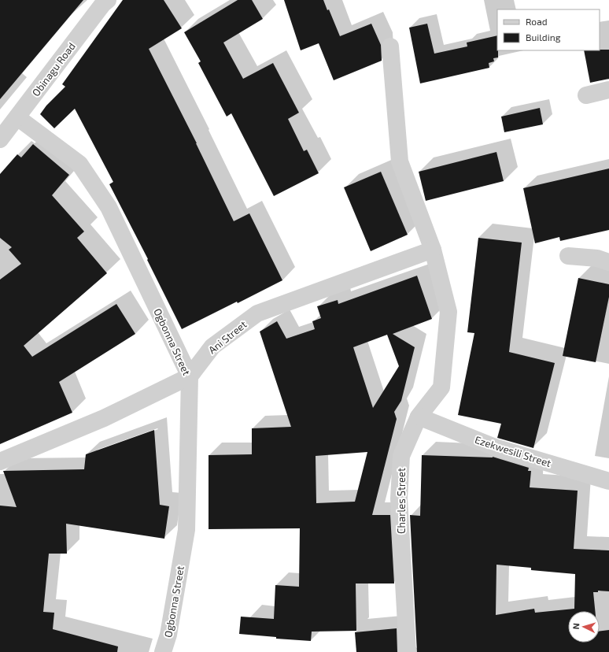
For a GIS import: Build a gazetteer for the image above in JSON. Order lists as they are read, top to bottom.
{
  "streets": {
    "street": [
      "Obinagu Road",
      "Ani Street",
      "Ogbonna Street",
      "Ezekwesili Street",
      "Charles Street"
    ]
  },
  "crossings": [
    ["Obinagu Road", "Ogbonna Street"],
    ["Ani Street", "Ogbonna Street"],
    ["Ani Street", "Charles Street"],
    ["Ezekwesili Street", "Charles Street"]
  ],
  "legend": ["Road", "Building"],
  "north": "left"
}
